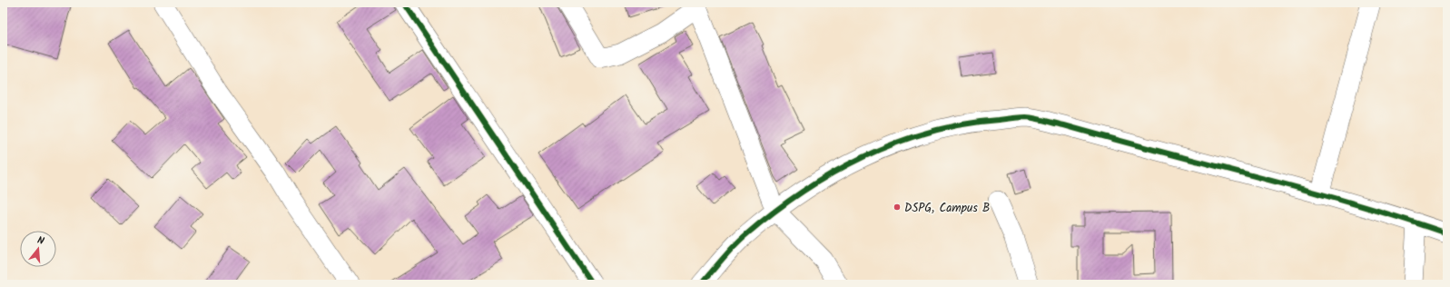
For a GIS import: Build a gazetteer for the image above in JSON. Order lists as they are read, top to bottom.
{
  "places": ["DSPG, Campus B"],
  "north": "top"
}
